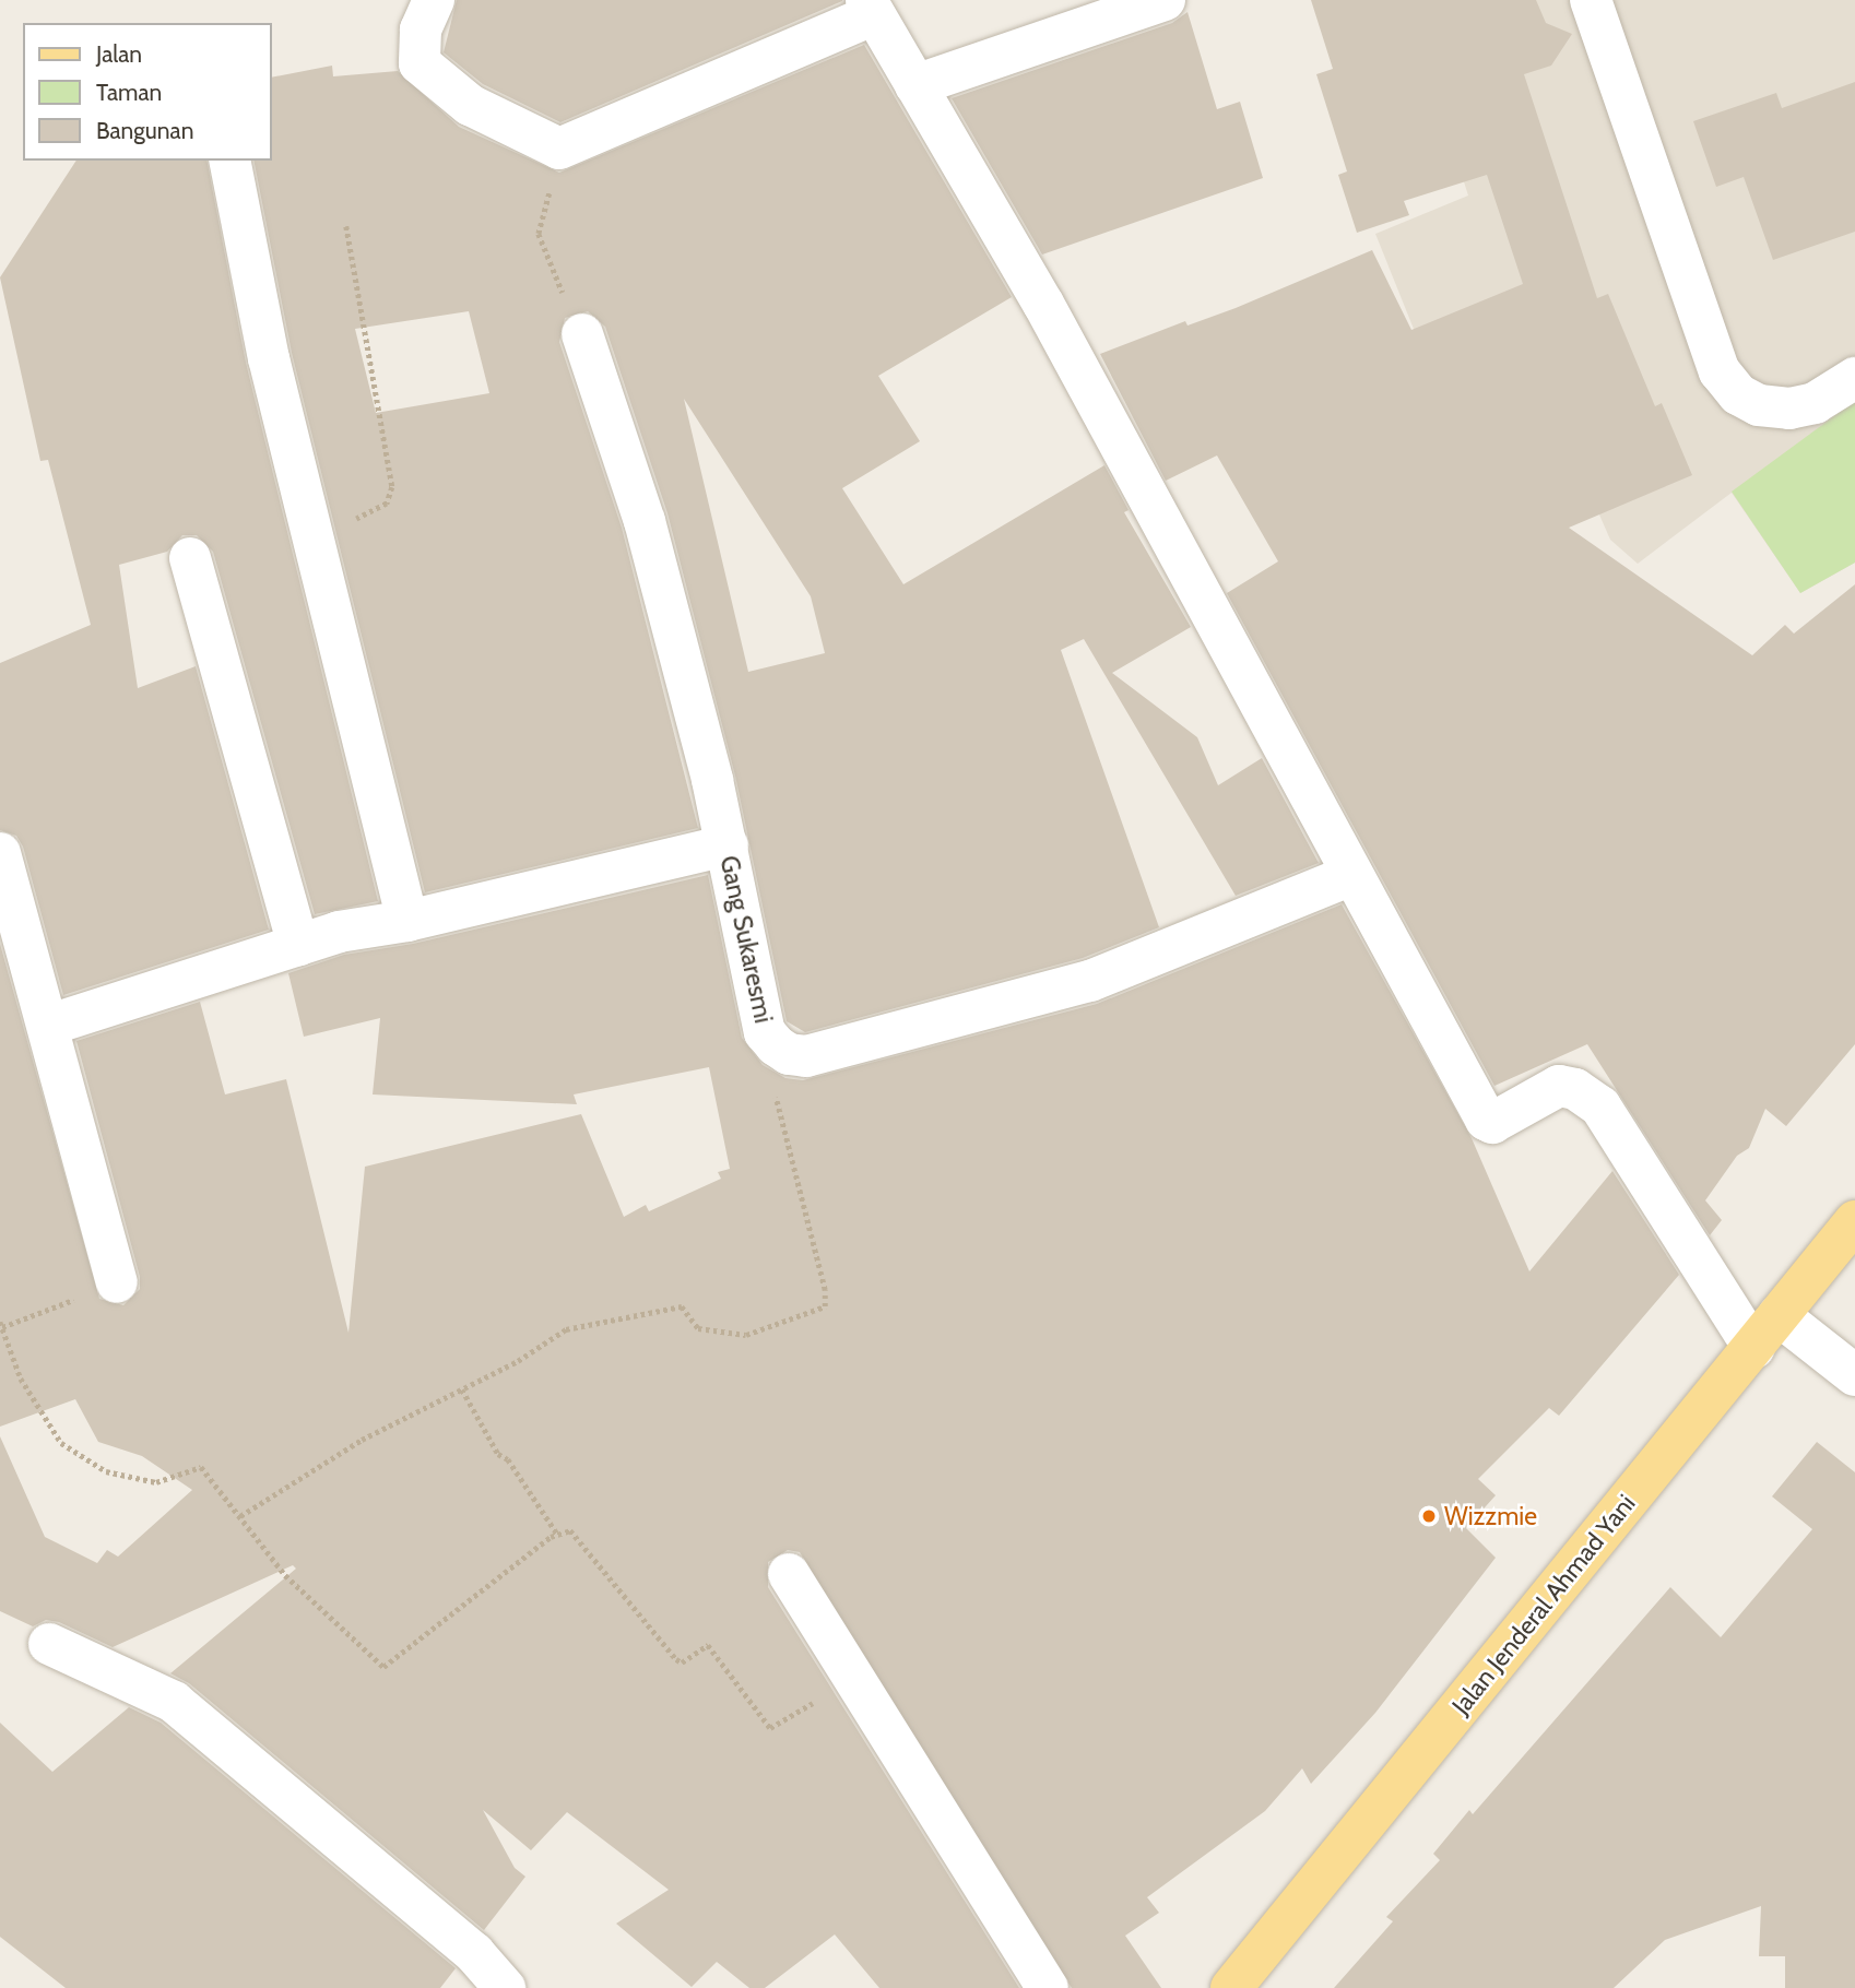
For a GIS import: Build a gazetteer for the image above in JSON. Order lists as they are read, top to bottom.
{
  "streets": {
    "main road": ["Jalan Jenderal Ahmad Yani"],
    "street": ["Gang Sukaresmi"]
  },
  "places": ["Wizzmie"],
  "legend": ["Jalan", "Taman", "Bangunan"]
}
